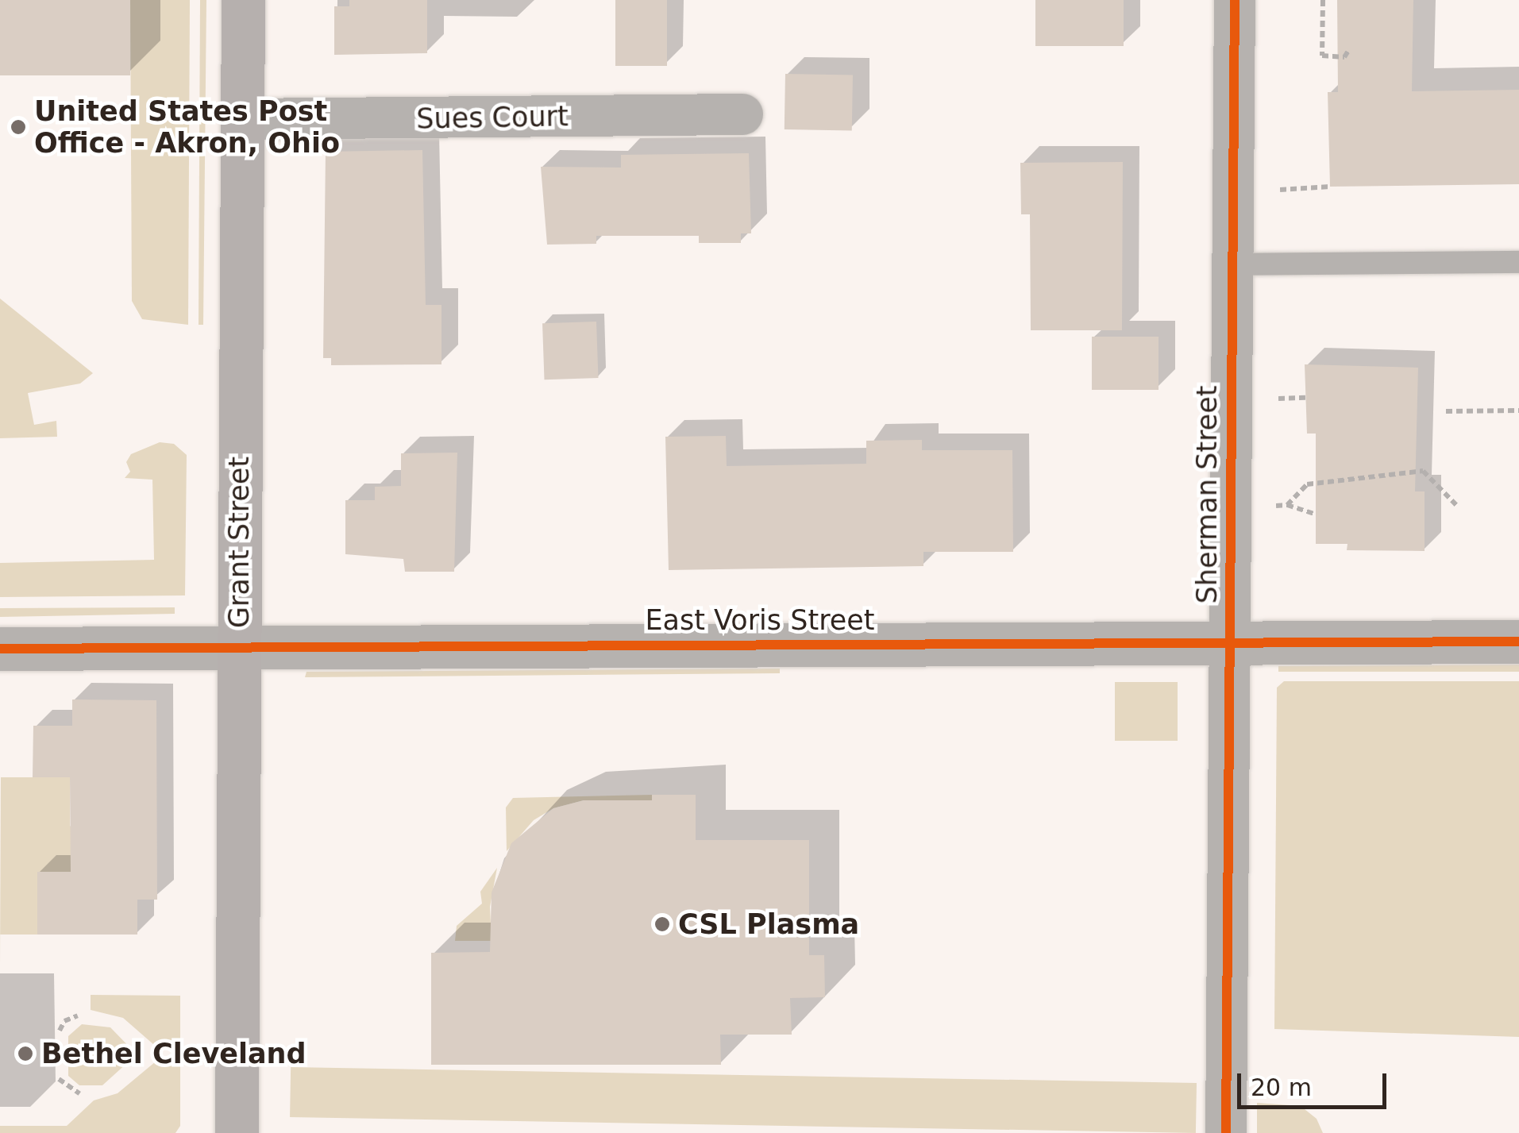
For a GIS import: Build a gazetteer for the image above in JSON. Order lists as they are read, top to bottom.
{
  "streets": {
    "main road": ["Grant Street"],
    "street": ["Sues Court", "Sherman Street", "East Voris Street"]
  },
  "crossings": [
    ["Sues Court", "Grant Street"],
    ["Sherman Street", "East Voris Street"],
    ["Grant Street", "East Voris Street"]
  ],
  "places": ["United States Post Office - Akron, Ohio", "CSL Plasma", "Bethel Cleveland"],
  "scale_bar": "20 m"
}
